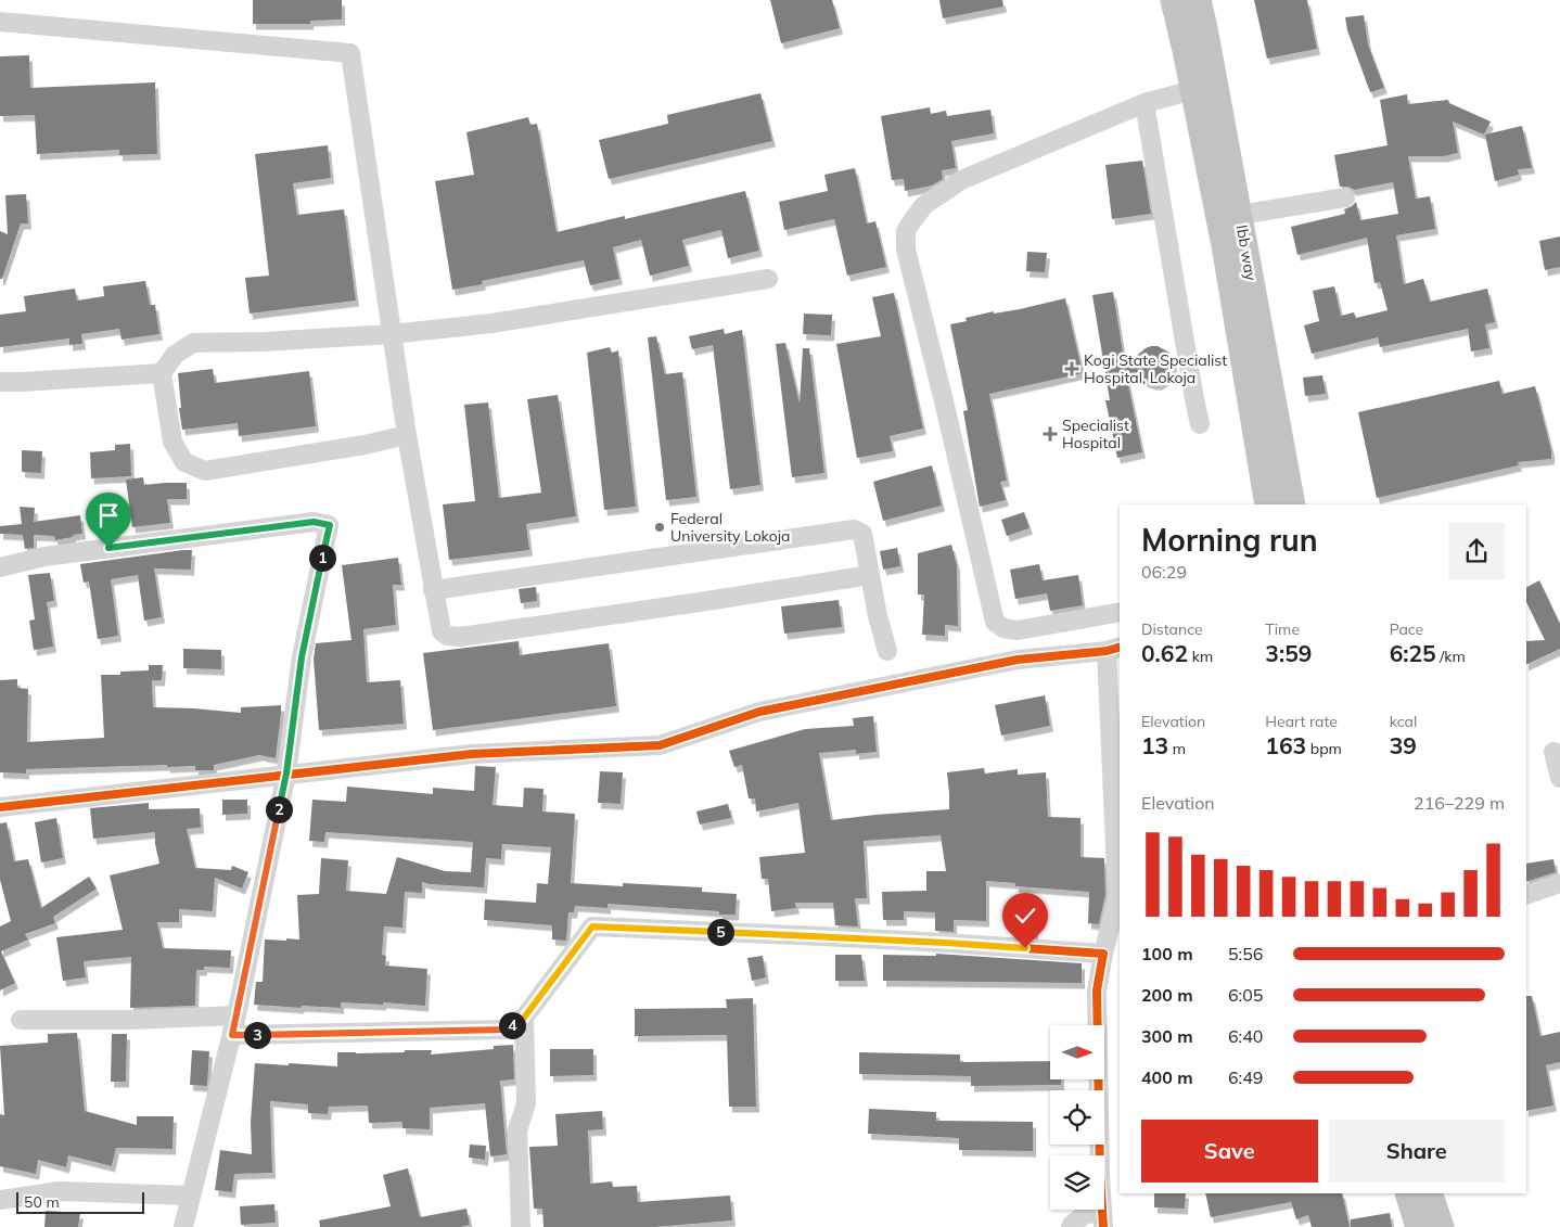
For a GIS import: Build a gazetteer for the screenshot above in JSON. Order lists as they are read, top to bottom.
{
  "streets": {
    "highway": ["Ibb way"]
  },
  "places": {
    "health": ["Kogi State Specialist Hospital, Lokoja", "Specialist Hospital"],
    "other": ["Federal University Lokoja"]
  },
  "scale_bar": "50 m",
  "north": "right",
  "page": {
    "heading": ["Morning run", "06:29"],
    "pins": [
      "1",
      "2",
      "5",
      "4",
      "3"
    ],
    "stats": [
      ["Distance", "0.62 km"],
      ["Time", "3:59"],
      ["Pace", "6:25 /km"],
      ["Elevation", "13 m"],
      ["Heart rate", "163 bpm"],
      ["kcal", "39"]
    ],
    "chart": ["Elevation", "216–229 m"],
    "list": [
      {
        "name": "100 m",
        "note": "5:56"
      },
      {
        "name": "200 m",
        "note": "6:05"
      },
      {
        "name": "300 m",
        "note": "6:40"
      },
      {
        "name": "400 m",
        "note": "6:49"
      }
    ],
    "buttons": ["Save", "Share"],
    "scale": "50 m"
  }
}
